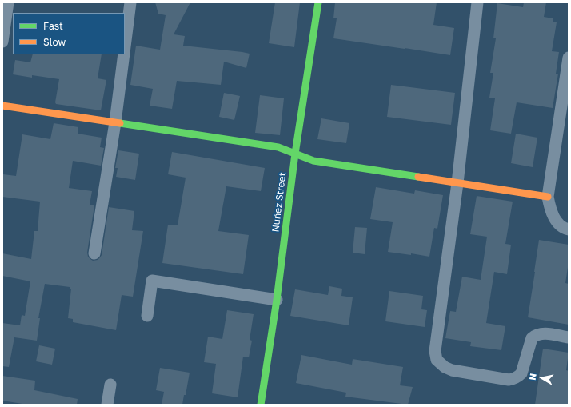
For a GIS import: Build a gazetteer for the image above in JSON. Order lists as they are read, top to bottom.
{
  "streets": {
    "street": ["Nuñez Street"]
  },
  "legend": ["Fast", "Slow"],
  "north": "left"
}
